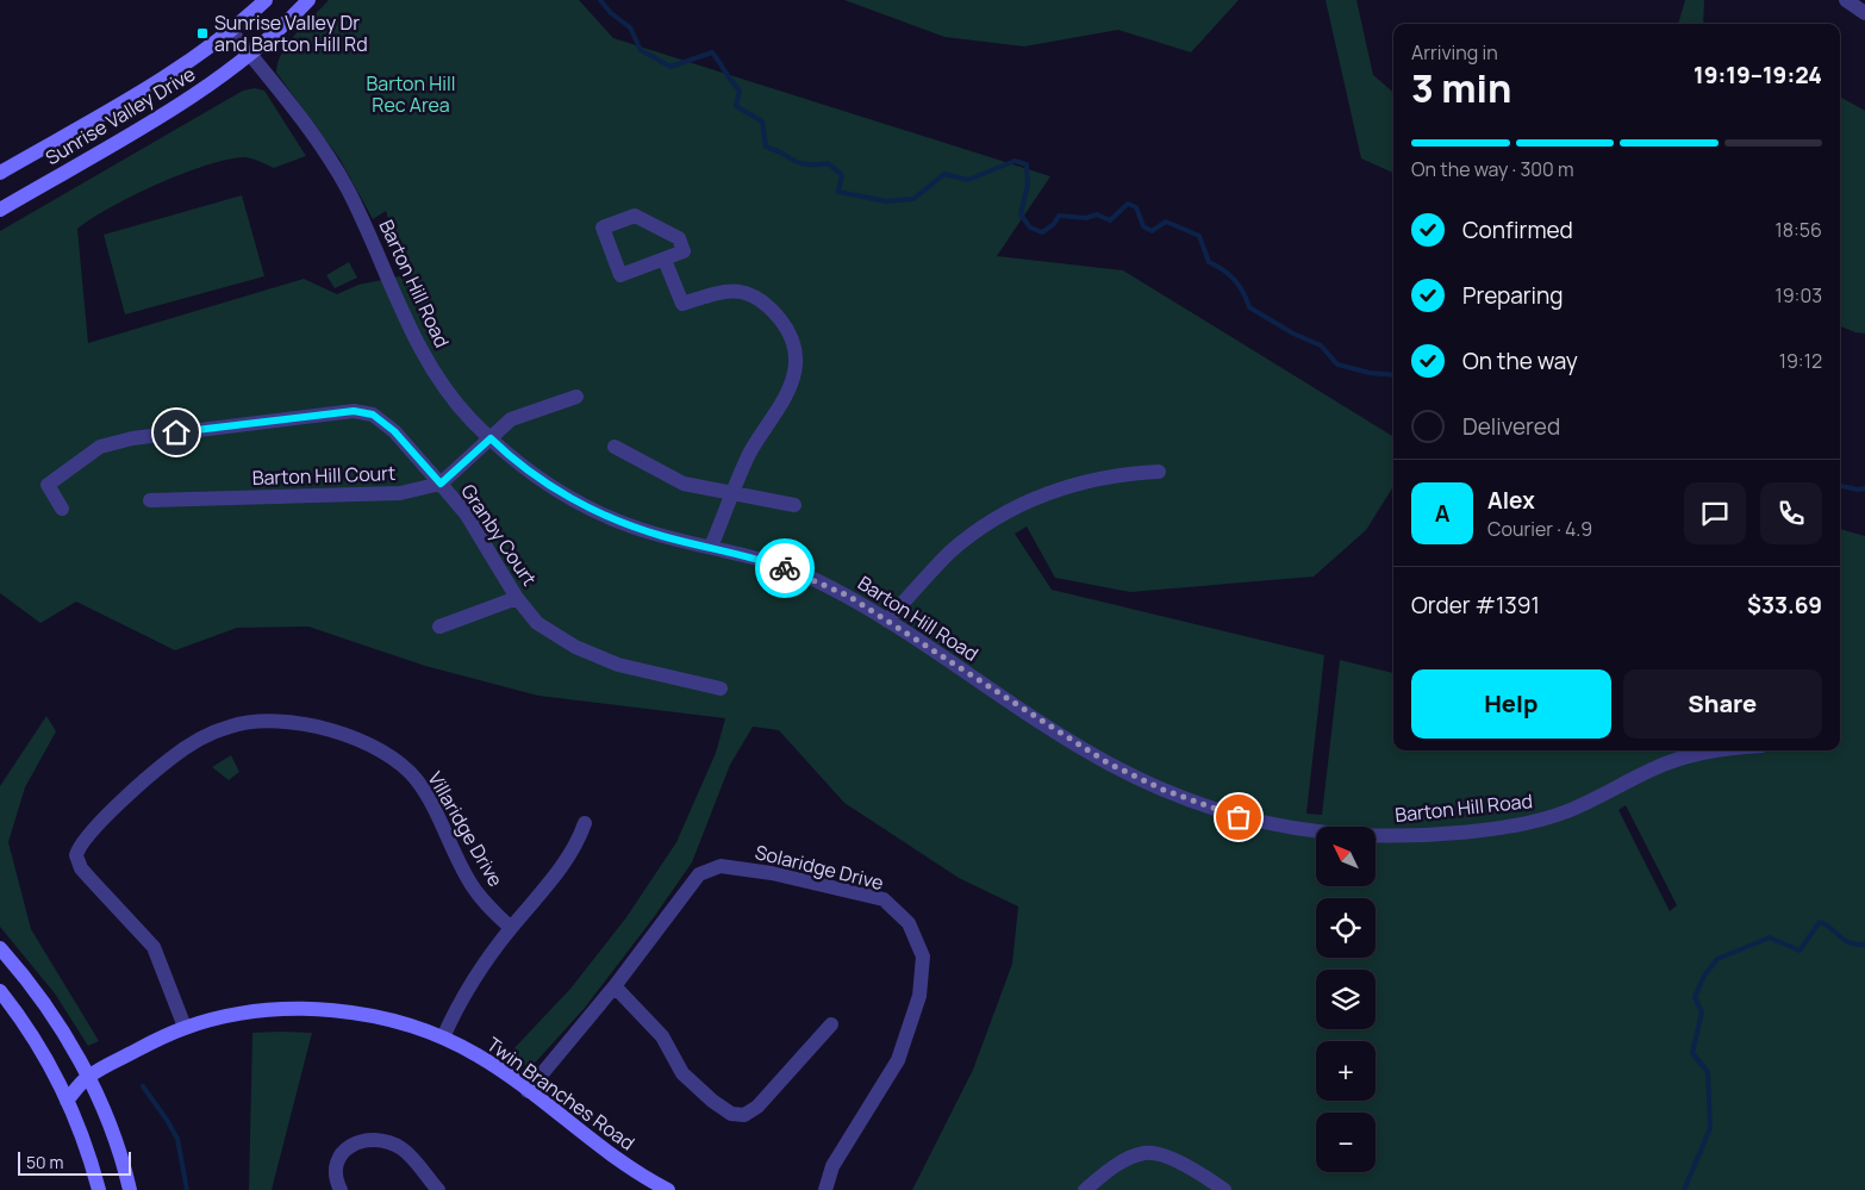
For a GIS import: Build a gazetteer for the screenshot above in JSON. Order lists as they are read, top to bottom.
{
  "streets": {
    "main road": ["Sunrise Valley Drive", "Twin Branches Road"],
    "street": [
      "Barton Hill Road",
      "Barton Hill Court",
      "Granby Court",
      "Villaridge Drive",
      "Solaridge Drive"
    ]
  },
  "crossings": [
    ["Sunrise Valley Drive", "Barton Hill Road"],
    ["Barton Hill Road", "Barton Hill Court"],
    ["Barton Hill Court", "Granby Court"],
    ["Villaridge Drive", "Twin Branches Road"],
    ["Solaridge Drive", "Twin Branches Road"]
  ],
  "parks": ["Barton Hill Rec Area"],
  "places": {
    "transit": ["Sunrise Valley Dr and Barton Hill Rd"]
  },
  "scale_bar": "50 m",
  "north": "top left",
  "page": {
    "heading": ["3 min", "Arriving in", "19:19–19:24"],
    "panel": [
      "Alex",
      "Courier · 4.9",
      "Order #1391",
      "$33.69"
    ],
    "bar": "On the way · 300 m",
    "list": [
      ["Confirmed", "18:56"],
      ["Preparing", "19:03"],
      ["On the way", "19:12"],
      "Delivered"
    ],
    "round": "A",
    "buttons": ["Help", "Share"],
    "map_buttons": ["+", "−"],
    "scale": "50 m"
  }
}
